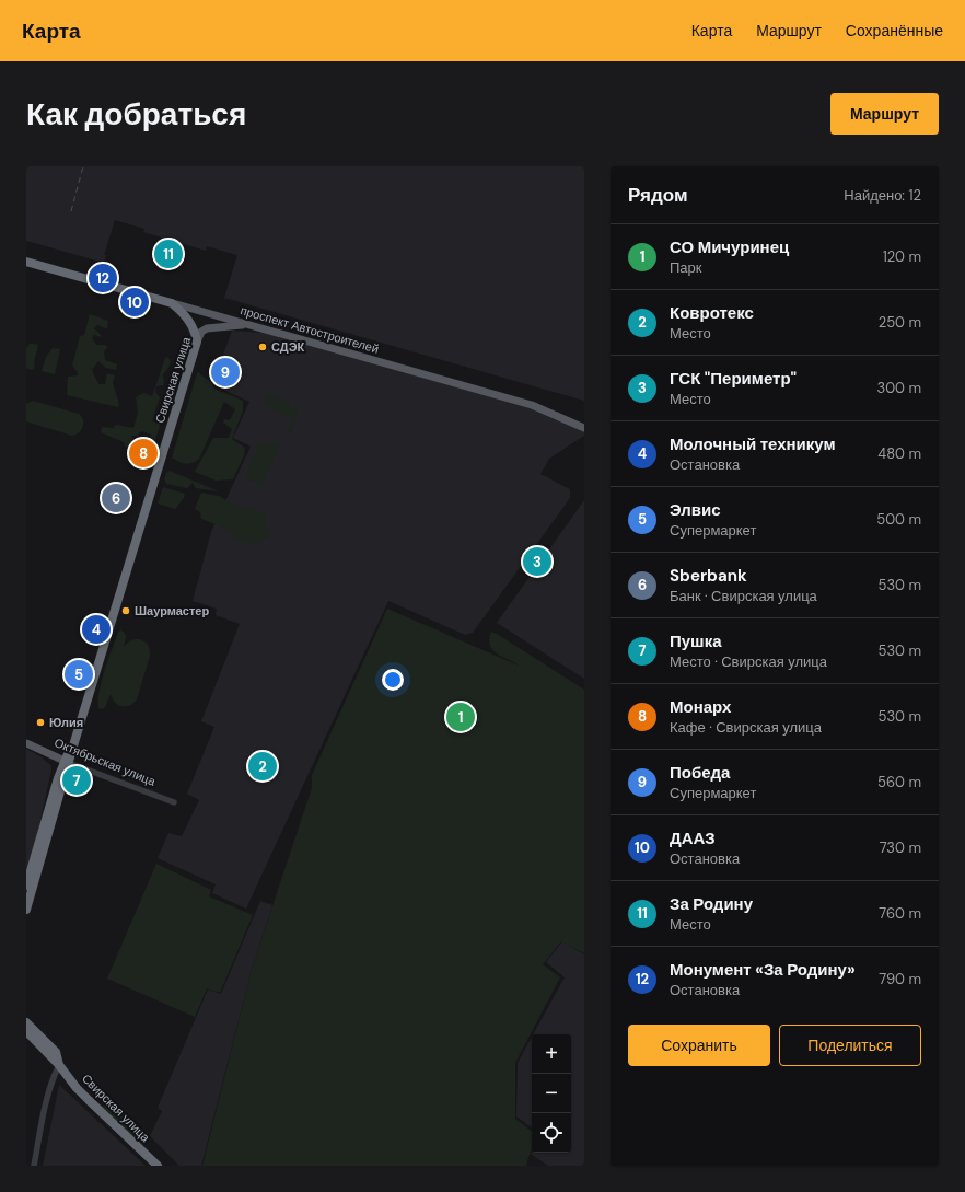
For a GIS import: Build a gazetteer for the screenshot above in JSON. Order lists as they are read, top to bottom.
{
  "streets": {
    "highway": ["проспект Автостроителей", "Свирская улица"],
    "main road": ["Октябрьская улица"]
  },
  "crossings": [
    ["проспект Автостроителей", "Свирская улица"],
    ["Свирская улица", "Октябрьская улица"]
  ],
  "places": ["СДЭК", "Шаурмастер", "Юлия"],
  "page": {
    "header": "Карта",
    "nav": ["Карта", "Маршрут", "Сохранённые"],
    "buttons": [
      "Маршрут",
      ["Сохранить", "Поделиться"]
    ],
    "title": "Как добраться",
    "heading": ["Рядом", "Найдено: 12"],
    "list": [
      {
        "mark": "1",
        "name": "СО Мичуринец",
        "note": "Парк",
        "value": "120 m"
      },
      {
        "mark": "2",
        "name": "Ковротекс",
        "note": "Место",
        "value": "250 m"
      },
      {
        "mark": "3",
        "name": "ГСК \"Периметр\"",
        "note": "Место",
        "value": "300 m"
      },
      {
        "mark": "4",
        "name": "Молочный техникум",
        "note": "Остановка",
        "value": "480 m"
      },
      {
        "mark": "5",
        "name": "Элвис",
        "note": "Супермаркет",
        "value": "500 m"
      },
      {
        "mark": "6",
        "name": "Sberbank",
        "note": "Банк · Свирская улица",
        "value": "530 m"
      },
      {
        "mark": "7",
        "name": "Пушка",
        "note": "Место · Свирская улица",
        "value": "530 m"
      },
      {
        "mark": "8",
        "name": "Монарх",
        "note": "Кафе · Свирская улица",
        "value": "530 m"
      },
      {
        "mark": "9",
        "name": "Победа",
        "note": "Супермаркет",
        "value": "560 m"
      },
      {
        "mark": "10",
        "name": "ДААЗ",
        "note": "Остановка",
        "value": "730 m"
      },
      {
        "mark": "11",
        "name": "За Родину",
        "note": "Место",
        "value": "760 m"
      },
      {
        "mark": "12",
        "name": "Монумент «За Родину»",
        "note": "Остановка",
        "value": "790 m"
      }
    ],
    "pins": [
      "11",
      "12",
      "10",
      "9",
      "8",
      "6",
      "3",
      "4",
      "5",
      "1",
      "2",
      "7"
    ],
    "map_buttons": ["+", "−"]
  }
}
